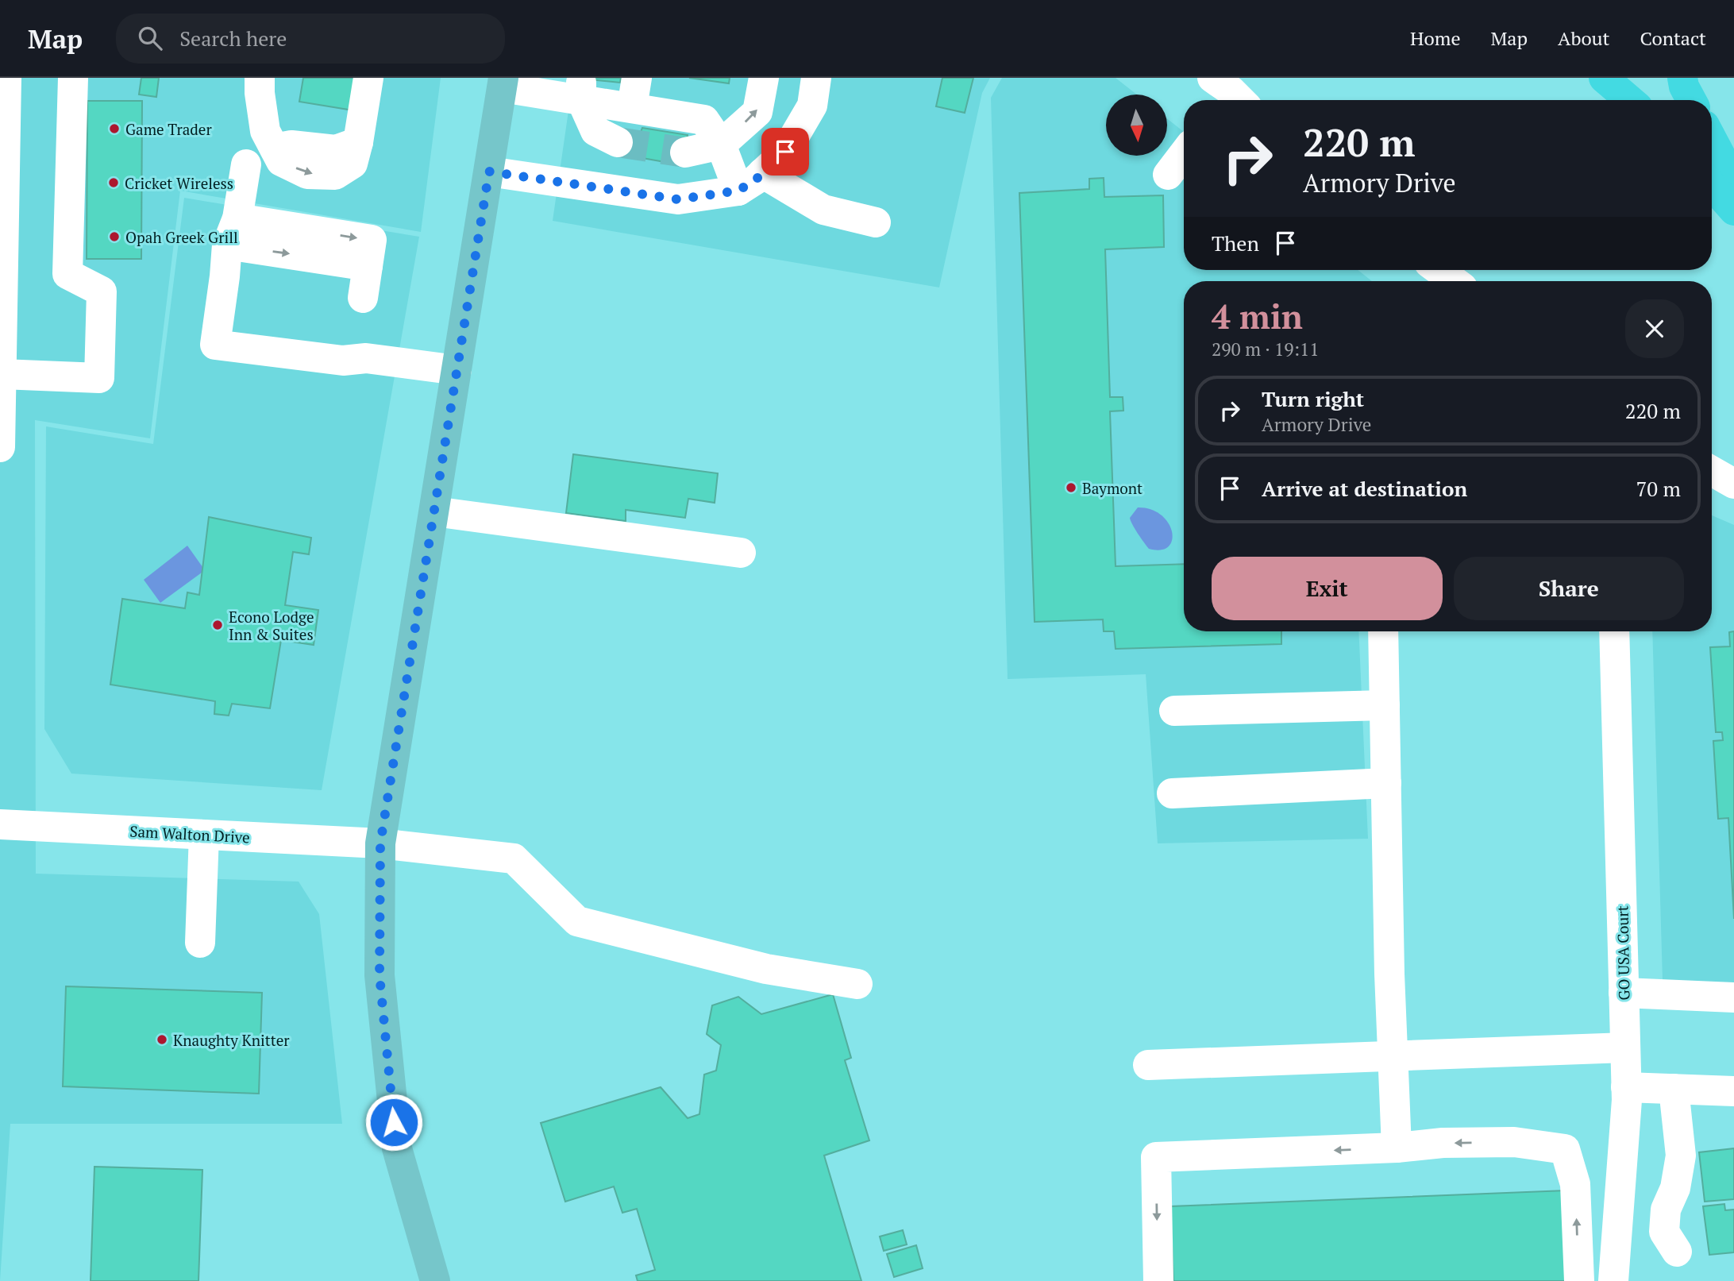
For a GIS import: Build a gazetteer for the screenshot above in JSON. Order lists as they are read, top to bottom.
{
  "streets": {
    "street": ["Sam Walton Drive", "GO USA Court"]
  },
  "places": [
    "Game Trader",
    "Cricket Wireless",
    "Opah Greek Grill",
    "Baymont",
    "Econo Lodge Inn & Suites",
    "Knaughty Knitter"
  ],
  "north": "bottom",
  "page": {
    "header": "Map",
    "search": "Search here",
    "nav": [
      "Home",
      "Map",
      "About",
      "Contact"
    ],
    "turn": ["220 m", "Armory Drive"],
    "then": "Then",
    "heading": ["4 min", "290 m · 19:11"],
    "list": [
      {
        "name": "Turn right",
        "note": "Armory Drive",
        "value": "220 m"
      },
      {
        "name": "Arrive at destination",
        "value": "70 m"
      }
    ],
    "buttons": ["Exit", "Share"]
  }
}
